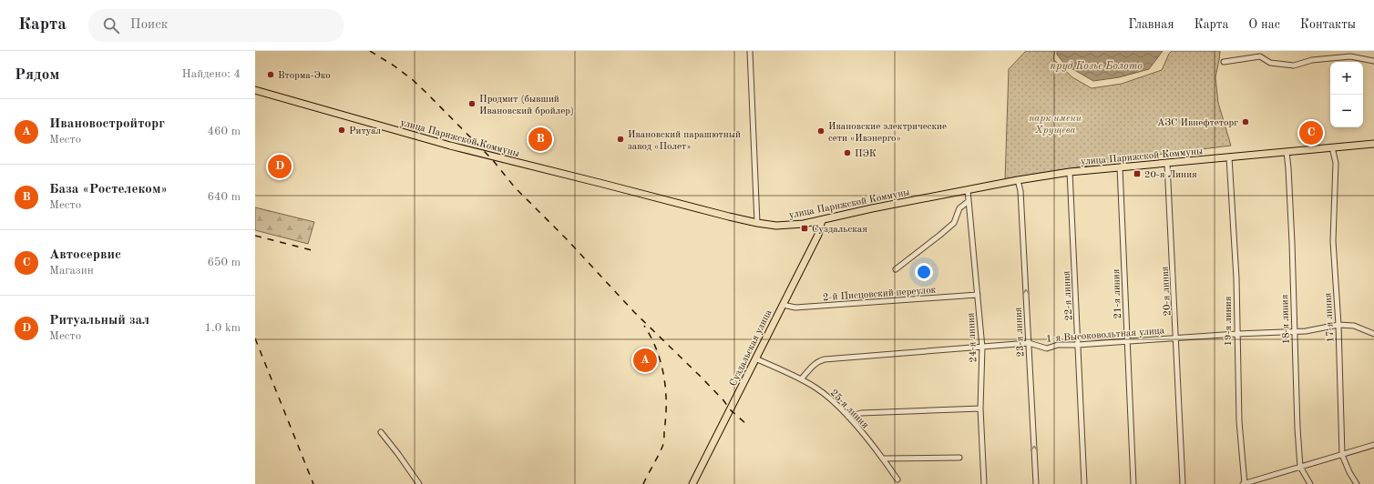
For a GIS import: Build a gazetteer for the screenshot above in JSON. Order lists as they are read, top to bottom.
{
  "streets": {
    "main road": ["улица Парижской Коммуны", "Суздальская улица"],
    "street": [
      "20-я линия",
      "2-й Писцовский переулок",
      "21-я линия",
      "22-я линия",
      "17-я линия",
      "18-я линия",
      "19-я линия",
      "23-я линия",
      "1-я Высоковольтная улица",
      "24-я линия",
      "25-я линия"
    ]
  },
  "crossings": [
    ["улица Парижской Коммуны", "20-я линия"],
    ["улица Парижской Коммуны", "21-я линия"],
    ["улица Парижской Коммуны", "22-я линия"],
    ["улица Парижской Коммуны", "17-я линия"],
    ["улица Парижской Коммуны", "18-я линия"],
    ["улица Парижской Коммуны", "19-я линия"],
    ["улица Парижской Коммуны", "23-я линия"],
    ["улица Парижской Коммуны", "24-я линия"],
    ["улица Парижской Коммуны", "Суздальская улица"],
    ["20-я линия", "1-я Высоковольтная улица"],
    ["2-й Писцовский переулок", "24-я линия"],
    ["2-й Писцовский переулок", "Суздальская улица"],
    ["21-я линия", "1-я Высоковольтная улица"],
    ["22-я линия", "1-я Высоковольтная улица"],
    ["17-я линия", "1-я Высоковольтная улица"],
    ["18-я линия", "1-я Высоковольтная улица"],
    ["19-я линия", "1-я Высоковольтная улица"],
    ["23-я линия", "1-я Высоковольтная улица"],
    ["1-я Высоковольтная улица", "24-я линия"],
    ["1-я Высоковольтная улица", "25-я линия"],
    ["Суздальская улица", "25-я линия"]
  ],
  "one_way": ["23-я линия"],
  "water": ["пруд Козье Болото"],
  "parks": ["парк имени Хрущёва"],
  "places": {
    "other": [
      "Вторма-Эко",
      "Продмит (бывший Ивановский бройлер)",
      "АЗС Ивнефтеторг",
      "Ритуал",
      "Ивановские электрические сети «Ивэнерго»",
      "Ивановский парашютный завод «Полет»",
      "ПЭК"
    ],
    "transit": ["20-я Линия", "Суздальская"]
  },
  "page": {
    "header": "Карта",
    "search": "Поиск",
    "nav": [
      "Главная",
      "Карта",
      "О нас",
      "Контакты"
    ],
    "heading": ["Рядом", "Найдено: 4"],
    "map_buttons": ["+", "−"],
    "list": [
      {
        "mark": "A",
        "name": "Ивановостройторг",
        "note": "Место",
        "value": "460 m"
      },
      {
        "mark": "B",
        "name": "База «Ростелеком»",
        "note": "Место",
        "value": "640 m"
      },
      {
        "mark": "C",
        "name": "Автосервис",
        "note": "Магазин",
        "value": "650 m"
      },
      {
        "mark": "D",
        "name": "Ритуальный зал",
        "note": "Место",
        "value": "1.0 km"
      }
    ],
    "pins": [
      "C",
      "B",
      "D",
      "A"
    ]
  }
}
